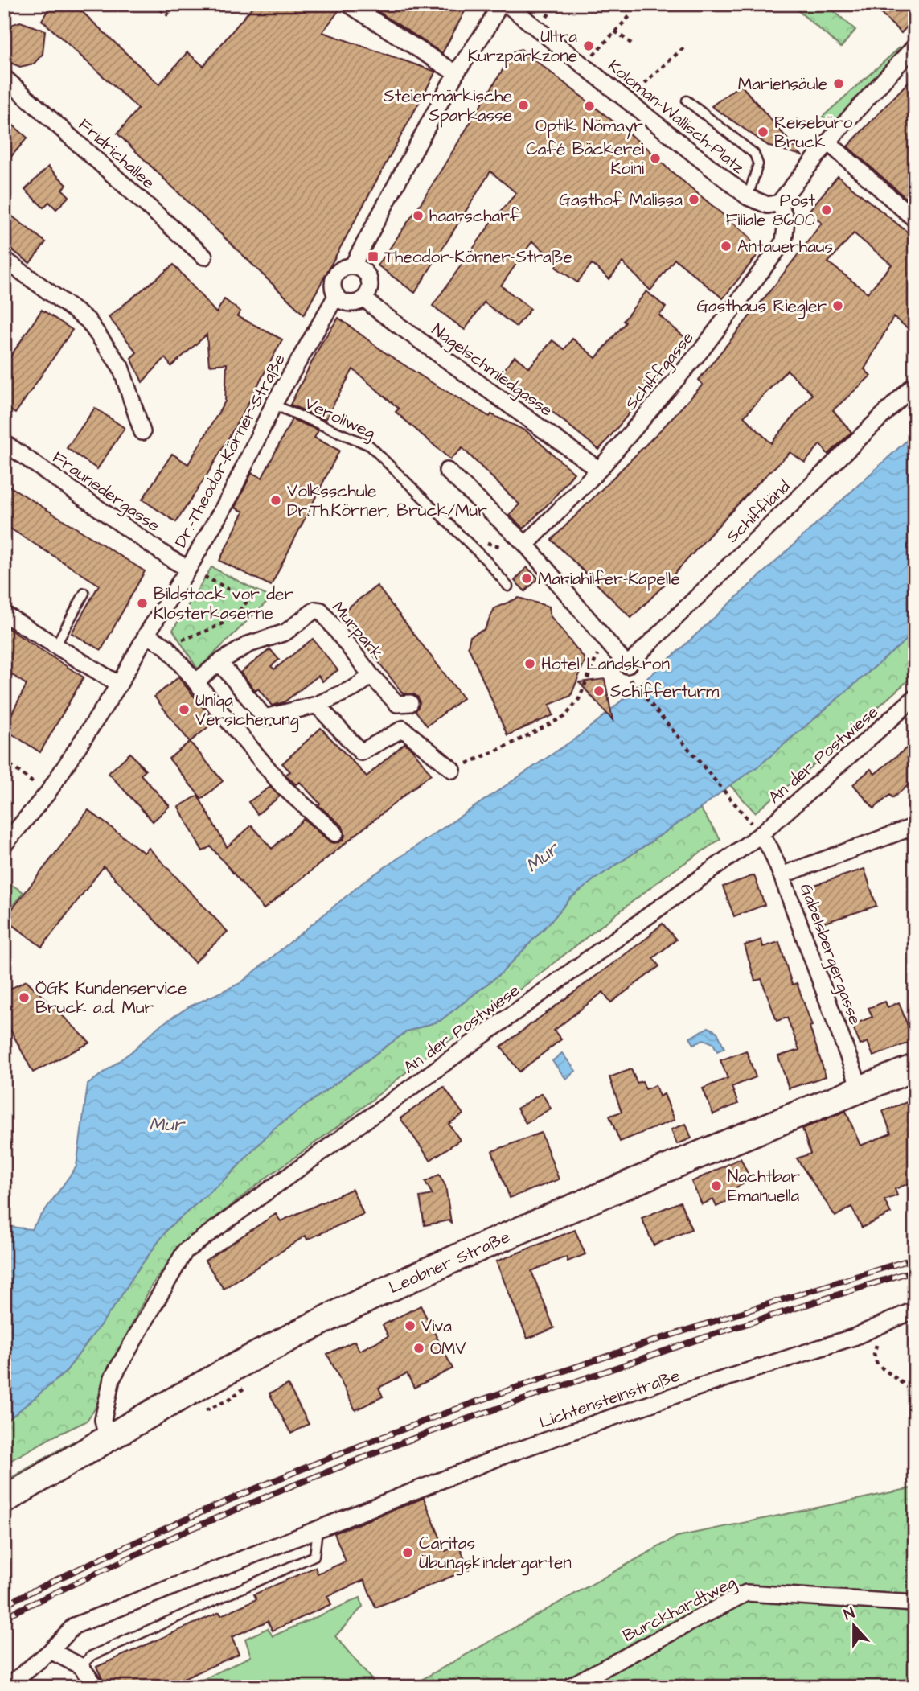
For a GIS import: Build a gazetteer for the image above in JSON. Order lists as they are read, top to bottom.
{
  "streets": {
    "main road": ["Leobner Straße"],
    "street": [
      "Koloman-Wallisch-Platz",
      "Fridrichallee",
      "Nagelschmiedgasse",
      "Schiffgasse",
      "Dr.-Theodor-Körner-Straße",
      "Fraunedergasse",
      "Schiffländ",
      "Murpark",
      "An der Postwiese",
      "Gabelsbergergasse",
      "Lichtensteinstraße",
      "Burckhardtweg"
    ],
    "lane": ["Veroliweg"]
  },
  "crossings": [
    ["Koloman-Wallisch-Platz", "Schiffgasse"],
    ["Nagelschmiedgasse", "Schiffgasse"],
    ["Nagelschmiedgasse", "Dr.-Theodor-Körner-Straße"],
    ["Veroliweg", "Dr.-Theodor-Körner-Straße"],
    ["Dr.-Theodor-Körner-Straße", "Fraunedergasse"],
    ["An der Postwiese", "Gabelsbergergasse"],
    ["An der Postwiese", "Leobner Straße"],
    ["Gabelsbergergasse", "Leobner Straße"]
  ],
  "water": ["Mur"],
  "places": {
    "other": [
      "Ultra Kurzparkzone",
      "Mariensäule",
      "Steiermärkische Sparkasse",
      "Optik Nömayr",
      "Reisebüro Bruck",
      "Café Bäckerei Koini",
      "Gasthof Malissa",
      "Post Filiale 8600",
      "haarscharf",
      "Antauerhaus",
      "Gasthaus Riegler",
      "Volksschule Dr.Th.Körner, Bruck/Mur",
      "Mariahilfer-Kapelle",
      "Bildstock vor der Klosterkaserne",
      "Hotel Landskron",
      "Schifferturm",
      "Uniqa Versicherung",
      "ÖGK Kundenservice Bruck a.d. Mur",
      "Nachtbar Emanuella",
      "Viva",
      "OMV",
      "Caritas Übungskindergarten"
    ],
    "transit": ["Theodor-Körner-Straße"]
  },
  "north": "top"
}
